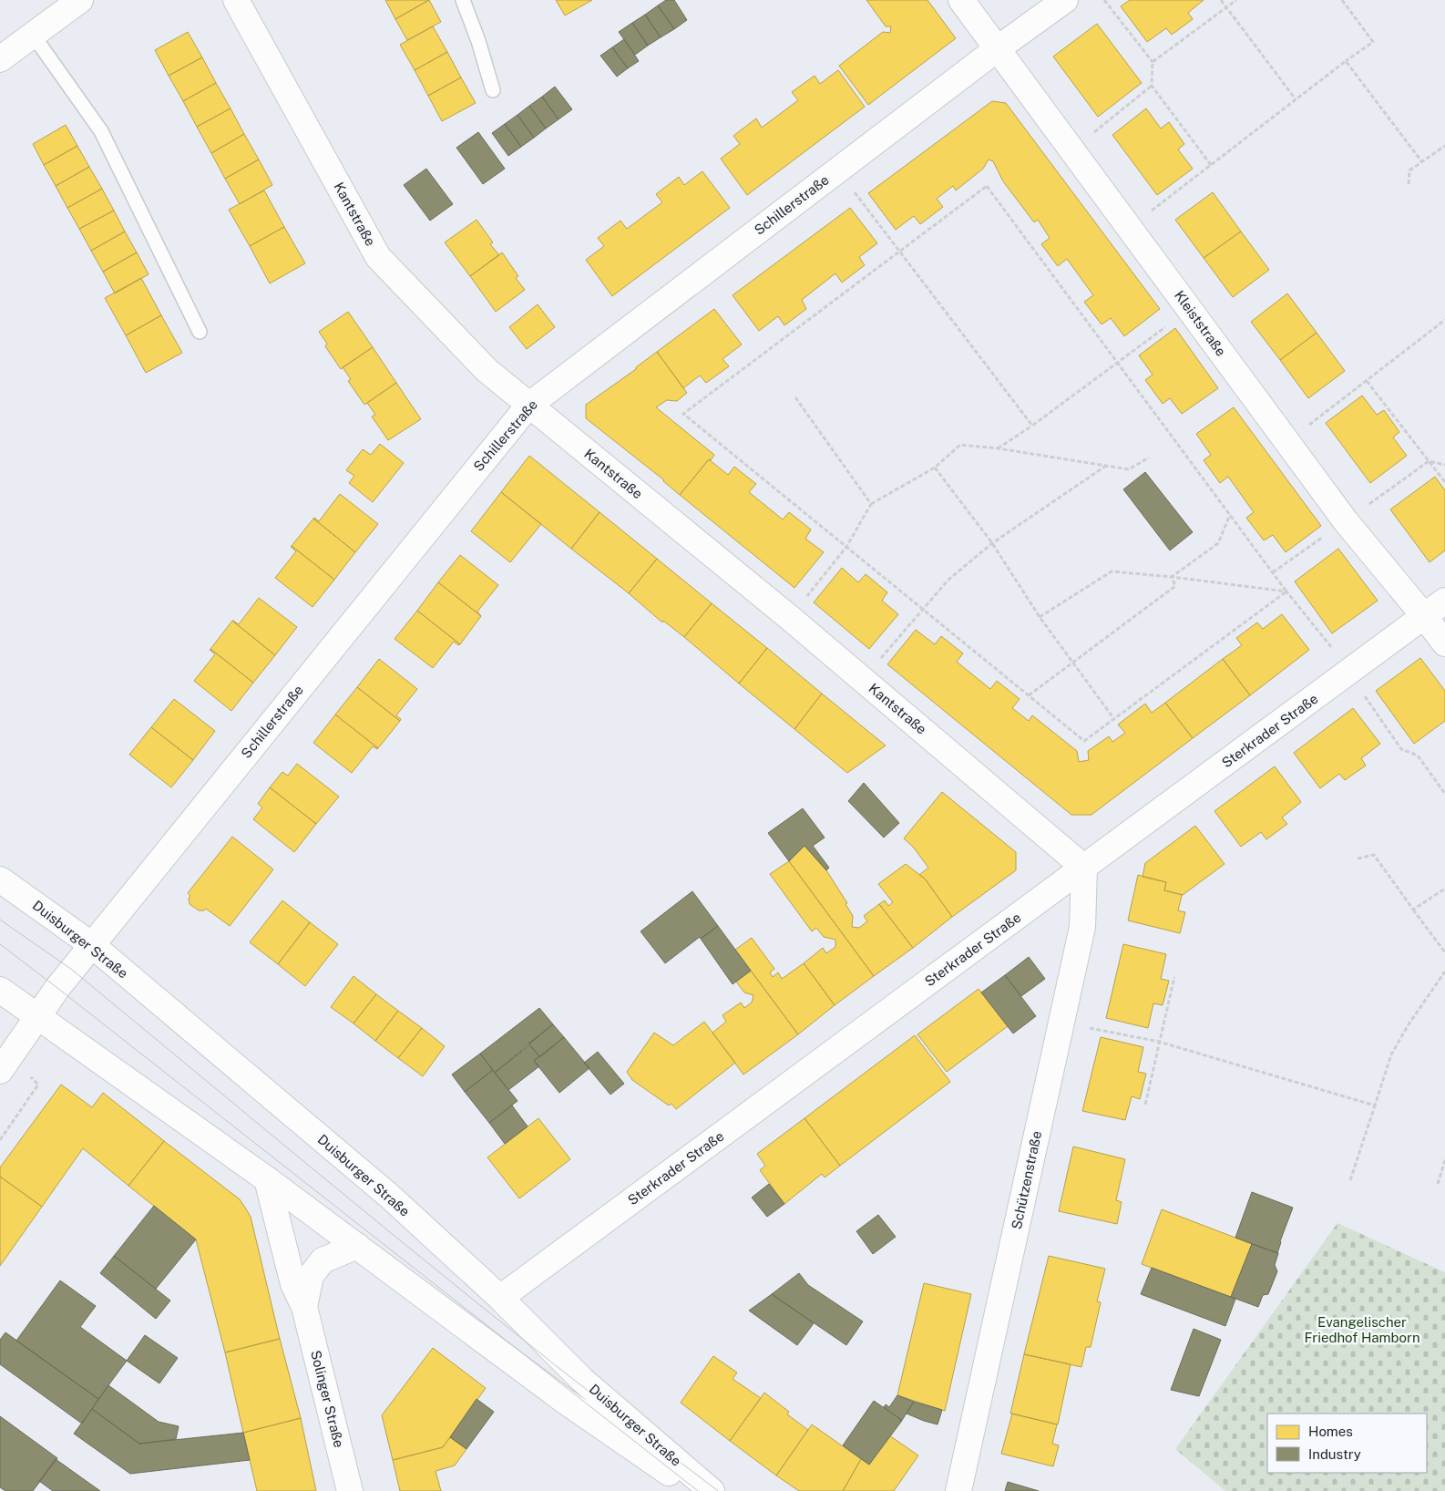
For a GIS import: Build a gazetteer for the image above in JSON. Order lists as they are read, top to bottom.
{
  "streets": {
    "street": [
      "Schillerstraße",
      "Kantstraße",
      "Kleiststraße",
      "Sterkrader Straße",
      "Duisburger Straße",
      "Schützenstraße",
      "Solinger Straße"
    ]
  },
  "crossings": [
    ["Schillerstraße", "Kantstraße"],
    ["Schillerstraße", "Kleiststraße"],
    ["Schillerstraße", "Duisburger Straße"],
    ["Kantstraße", "Sterkrader Straße"],
    ["Kantstraße", "Schützenstraße"],
    ["Kleiststraße", "Sterkrader Straße"],
    ["Sterkrader Straße", "Duisburger Straße"],
    ["Sterkrader Straße", "Schützenstraße"],
    ["Duisburger Straße", "Solinger Straße"]
  ],
  "parks": ["Evangelischer Friedhof Hamborn"],
  "legend": ["Homes", "Industry"]
}
